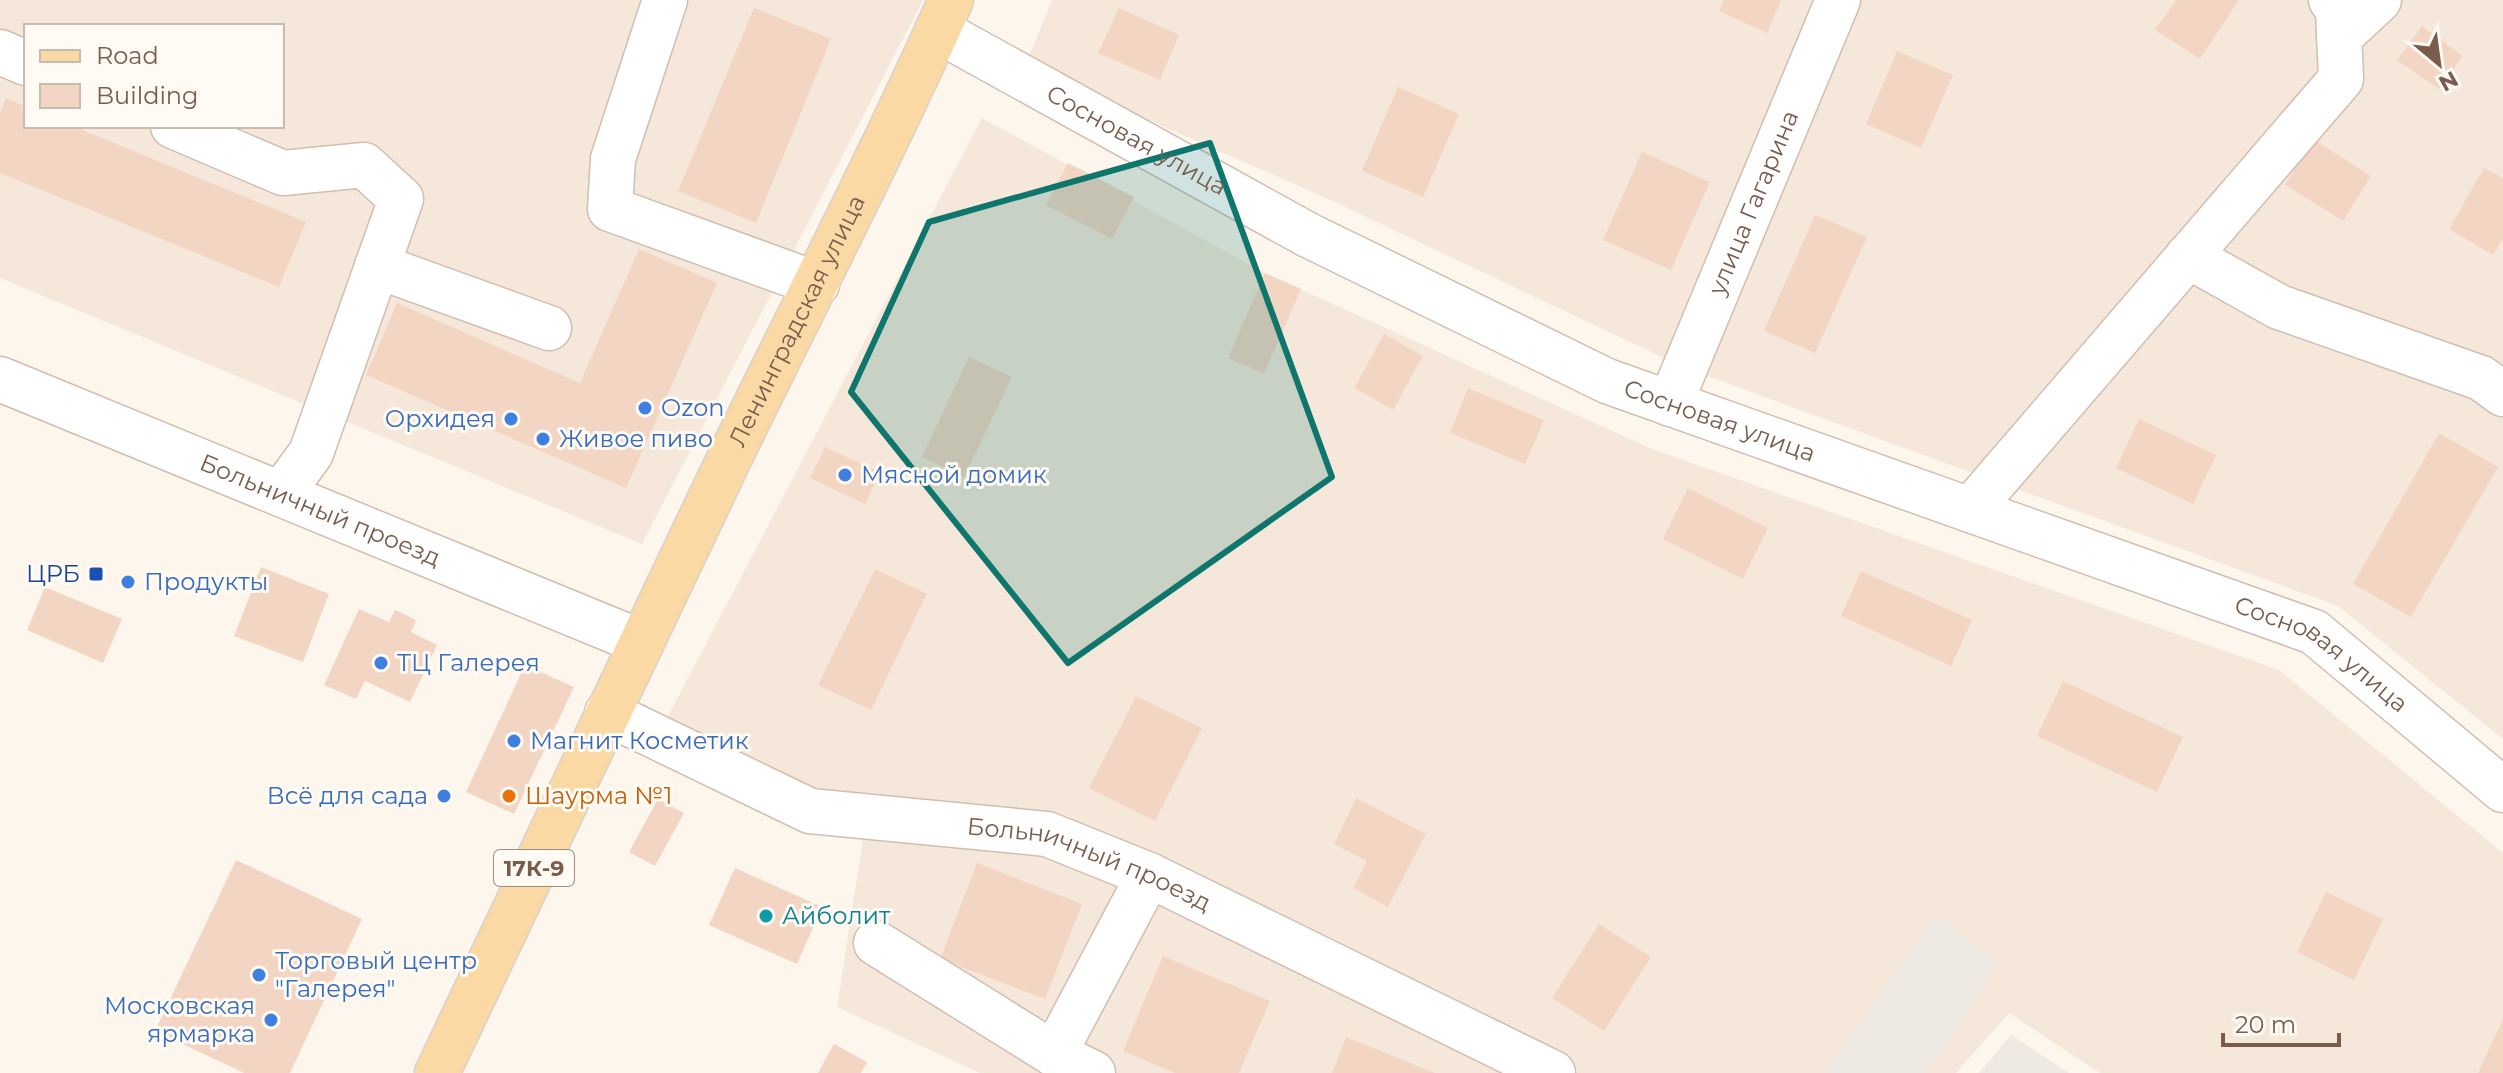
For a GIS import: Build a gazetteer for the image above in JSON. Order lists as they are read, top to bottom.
{
  "streets": {
    "main road": ["Ленинградская улица", "17К-9"],
    "street": ["Сосновая улица", "улица Гагарина", "Больничный проезд"]
  },
  "crossings": [
    ["Сосновая улица", "улица Гагарина"],
    ["Сосновая улица", "Ленинградская улица"],
    ["Ленинградская улица", "Больничный проезд"]
  ],
  "places": {
    "other": [
      "Ozon",
      "Орхидея",
      "Живое пиво",
      "Мясной домик",
      "Продукты",
      "ТЦ Галерея",
      "Магнит Косметик",
      "Всё для сада",
      "Шаурма №1",
      "Айболит",
      "Торговый центр \"Галерея\"",
      "Московская ярмарка"
    ],
    "transit": ["ЦРБ"]
  },
  "legend": ["Road", "Building"],
  "scale_bar": "20 m",
  "north": "bottom right"
}
